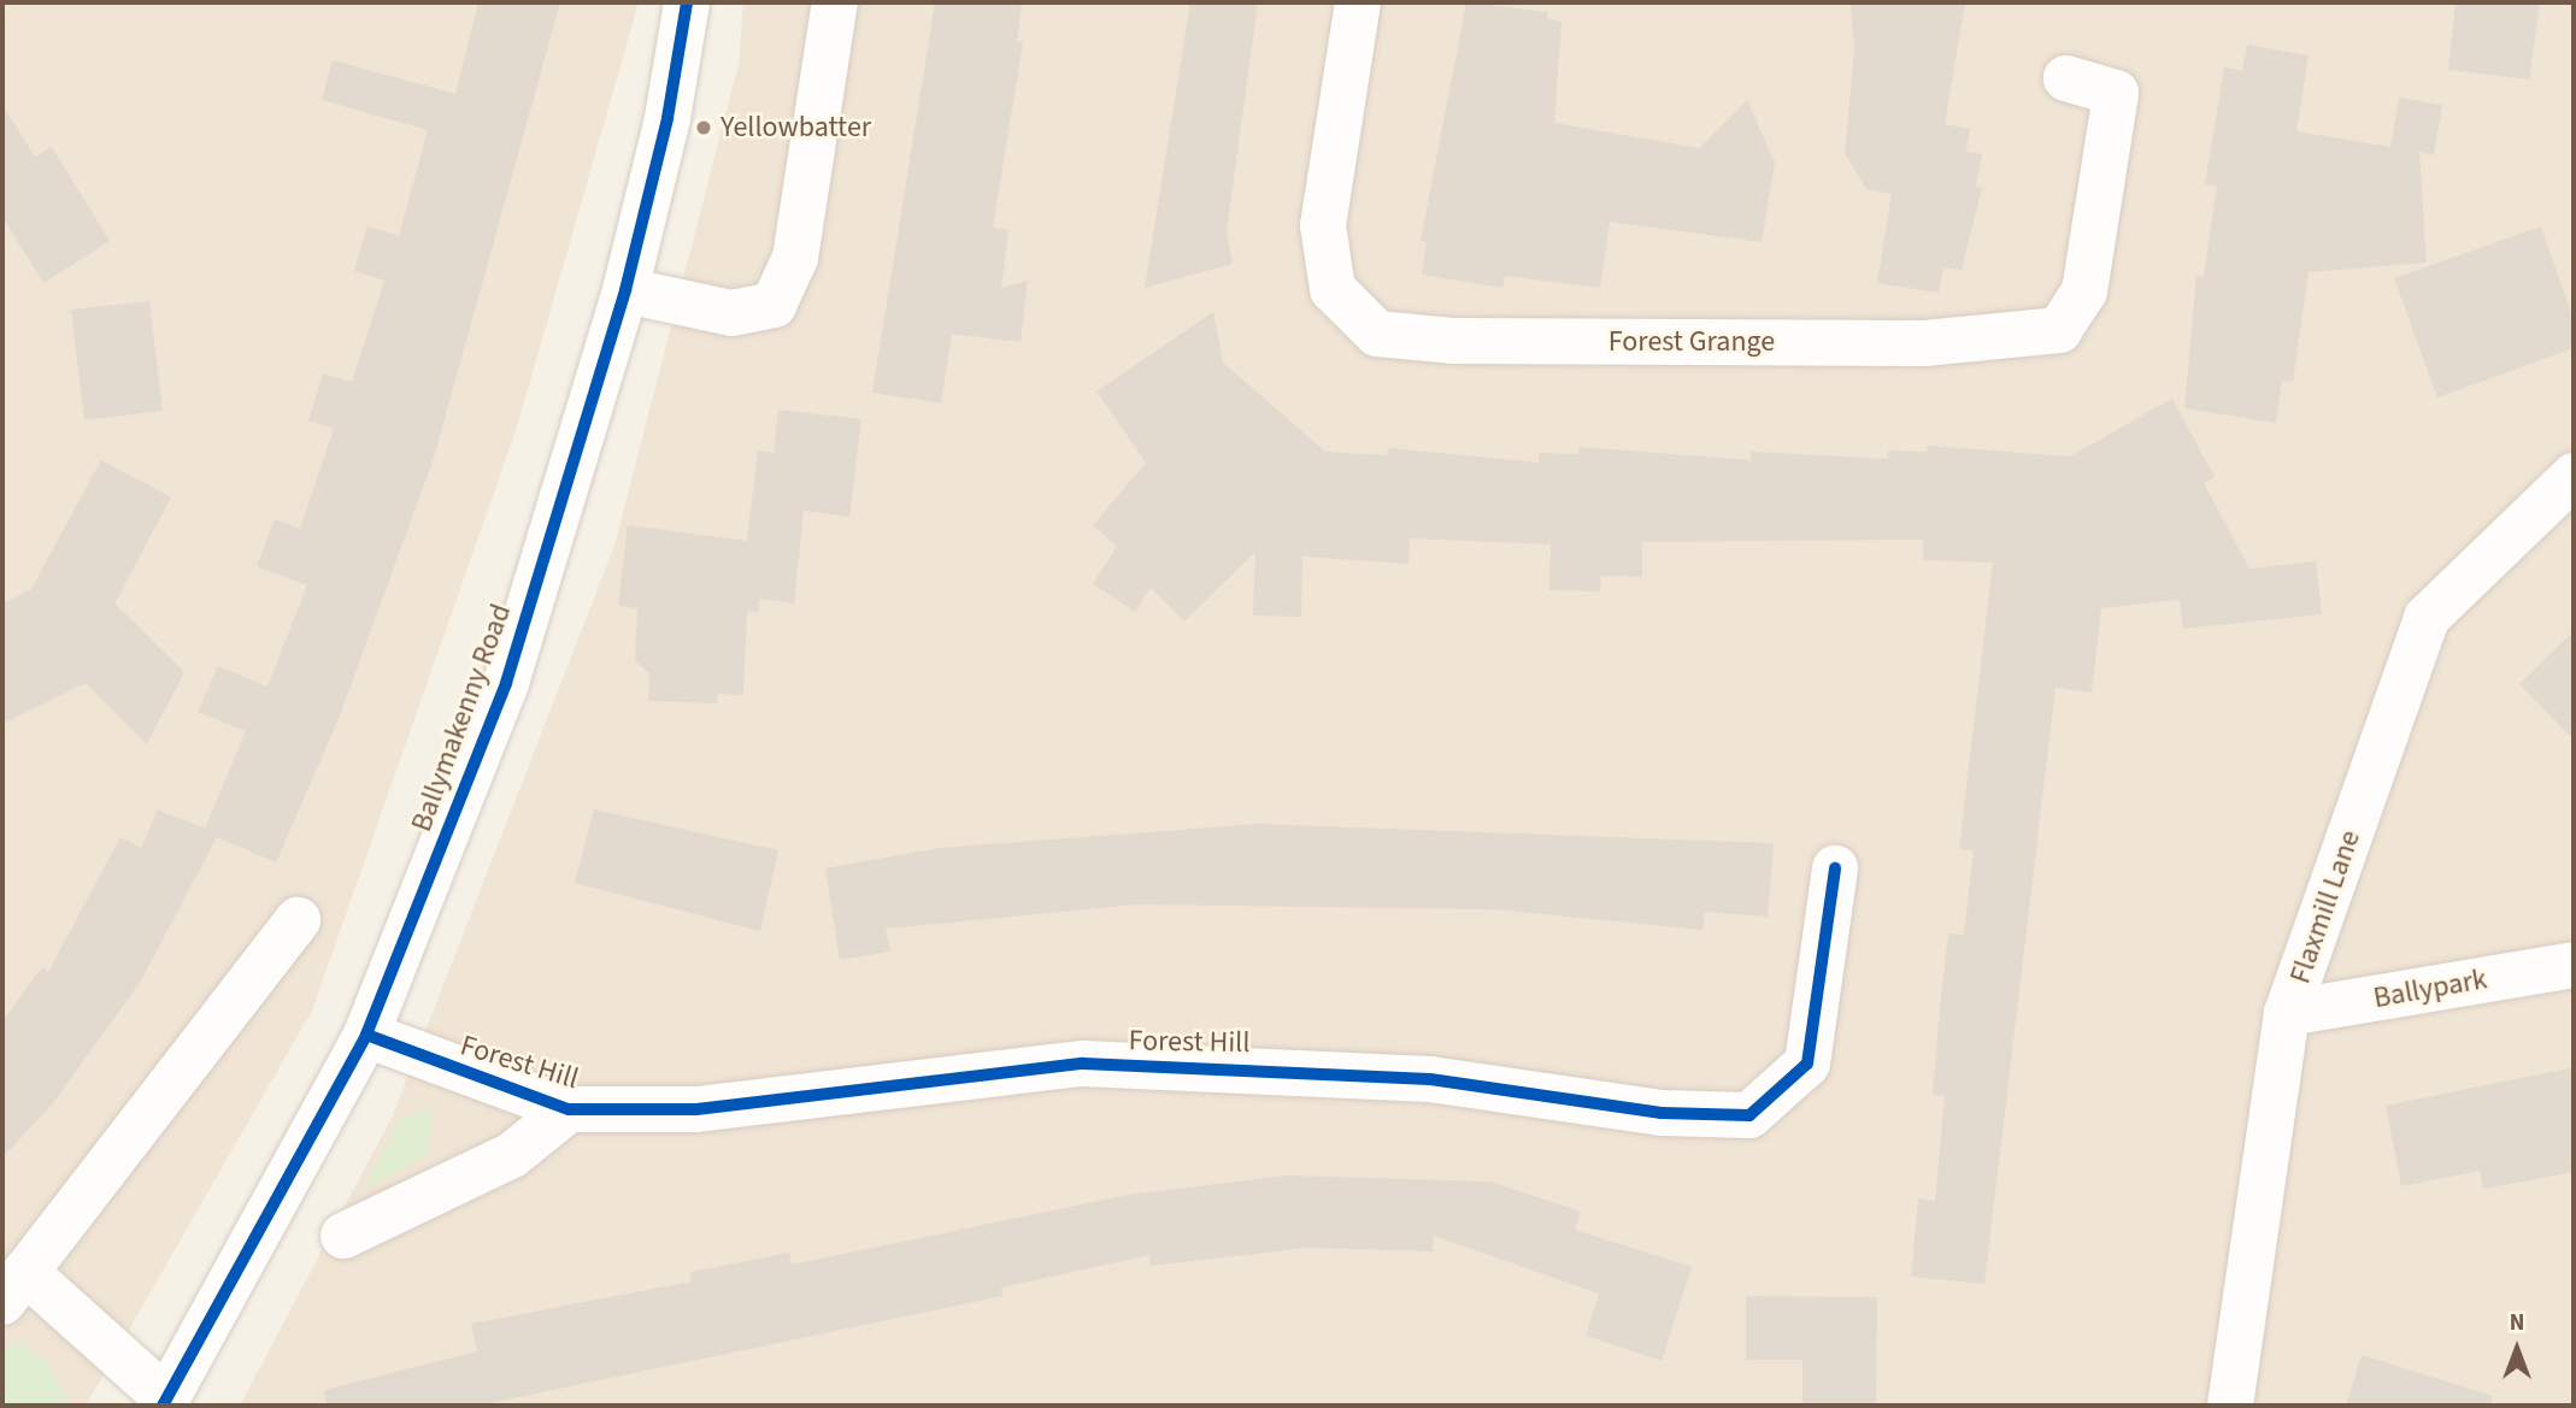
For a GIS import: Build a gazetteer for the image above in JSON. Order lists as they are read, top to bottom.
{
  "streets": {
    "street": [
      "Forest Grange",
      "Ballymakenny Road",
      "Flaxmill Lane",
      "Ballypark",
      "Forest Hill"
    ]
  },
  "crossings": [
    ["Ballymakenny Road", "Forest Hill"],
    ["Flaxmill Lane", "Ballypark"]
  ],
  "places": ["Yellowbatter"],
  "north": "top"
}
